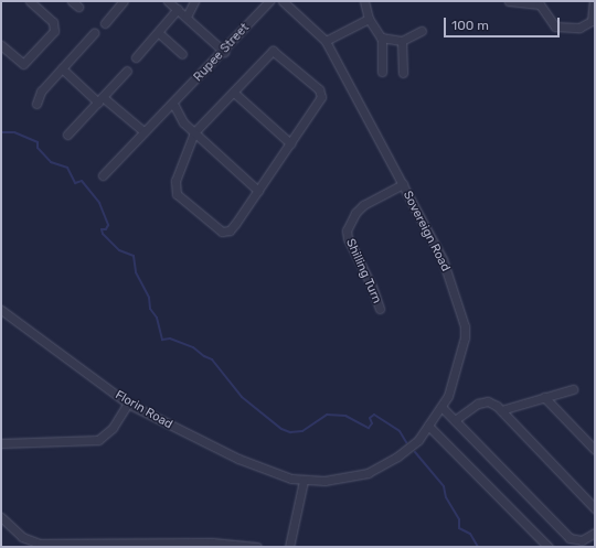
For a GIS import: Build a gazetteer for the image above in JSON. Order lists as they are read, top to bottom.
{
  "streets": {
    "street": [
      "Rupee Street",
      "Sovereign Road",
      "Shilling Turn",
      "Florin Road"
    ]
  },
  "crossings": [
    ["Sovereign Road", "Shilling Turn"],
    ["Sovereign Road", "Florin Road"]
  ],
  "scale_bar": "100 m"
}
